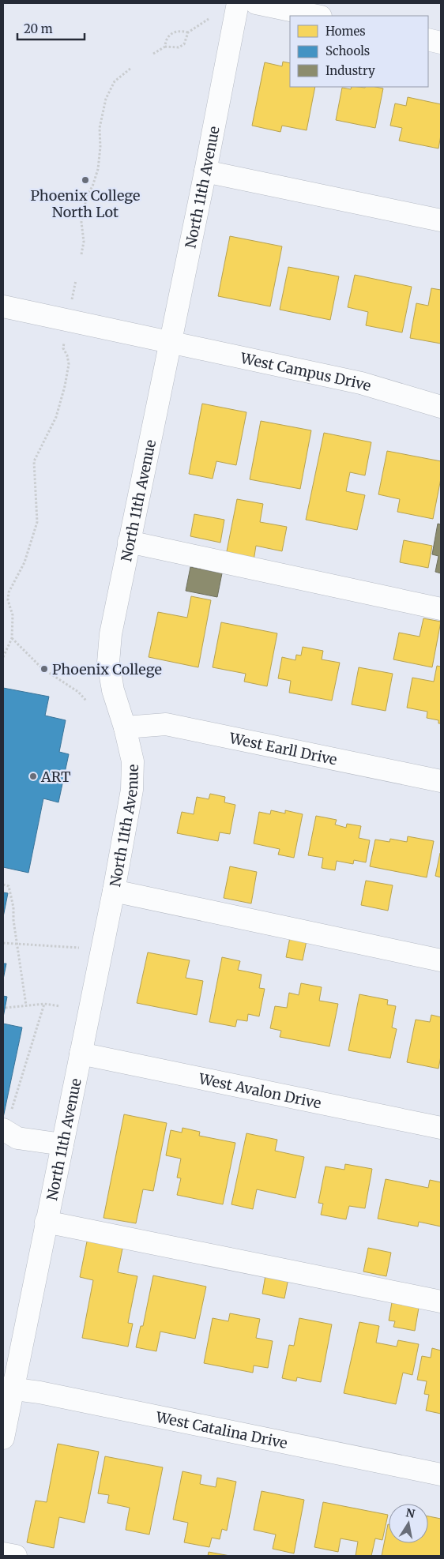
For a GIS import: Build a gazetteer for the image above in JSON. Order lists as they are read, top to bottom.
{
  "streets": {
    "street": [
      "North 11th Avenue",
      "West Campus Drive",
      "West Earll Drive",
      "West Avalon Drive",
      "West Catalina Drive"
    ]
  },
  "crossings": [
    ["North 11th Avenue", "West Campus Drive"],
    ["North 11th Avenue", "West Earll Drive"],
    ["North 11th Avenue", "West Avalon Drive"],
    ["North 11th Avenue", "West Catalina Drive"]
  ],
  "places": ["Phoenix College North Lot", "Phoenix College", "ART"],
  "legend": ["Homes", "Schools", "Industry"],
  "scale_bar": "20 m",
  "north": "top"
}
